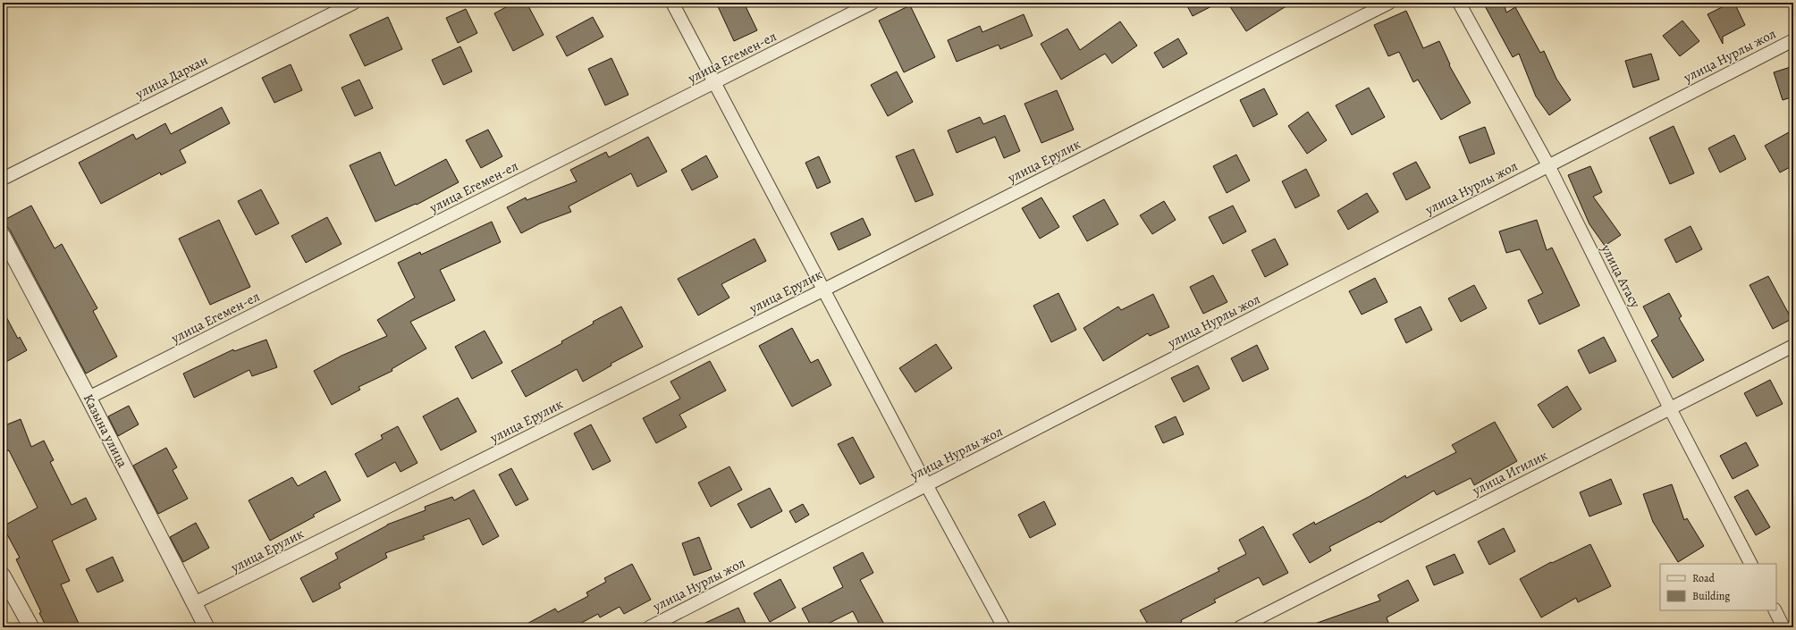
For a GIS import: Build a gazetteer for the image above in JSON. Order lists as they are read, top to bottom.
{
  "streets": {
    "street": [
      "улица Нурлы жол",
      "улица Егемен-ел",
      "улица Дархан",
      "улица Ерулик",
      "улица Атасу",
      "Казына улица",
      "улица Игилик"
    ]
  },
  "crossings": [
    ["улица Нурлы жол", "улица Атасу"],
    ["улица Егемен-ел", "Казына улица"],
    ["улица Ерулик", "Казына улица"],
    ["улица Атасу", "улица Игилик"]
  ],
  "legend": ["Road", "Building"]
}
